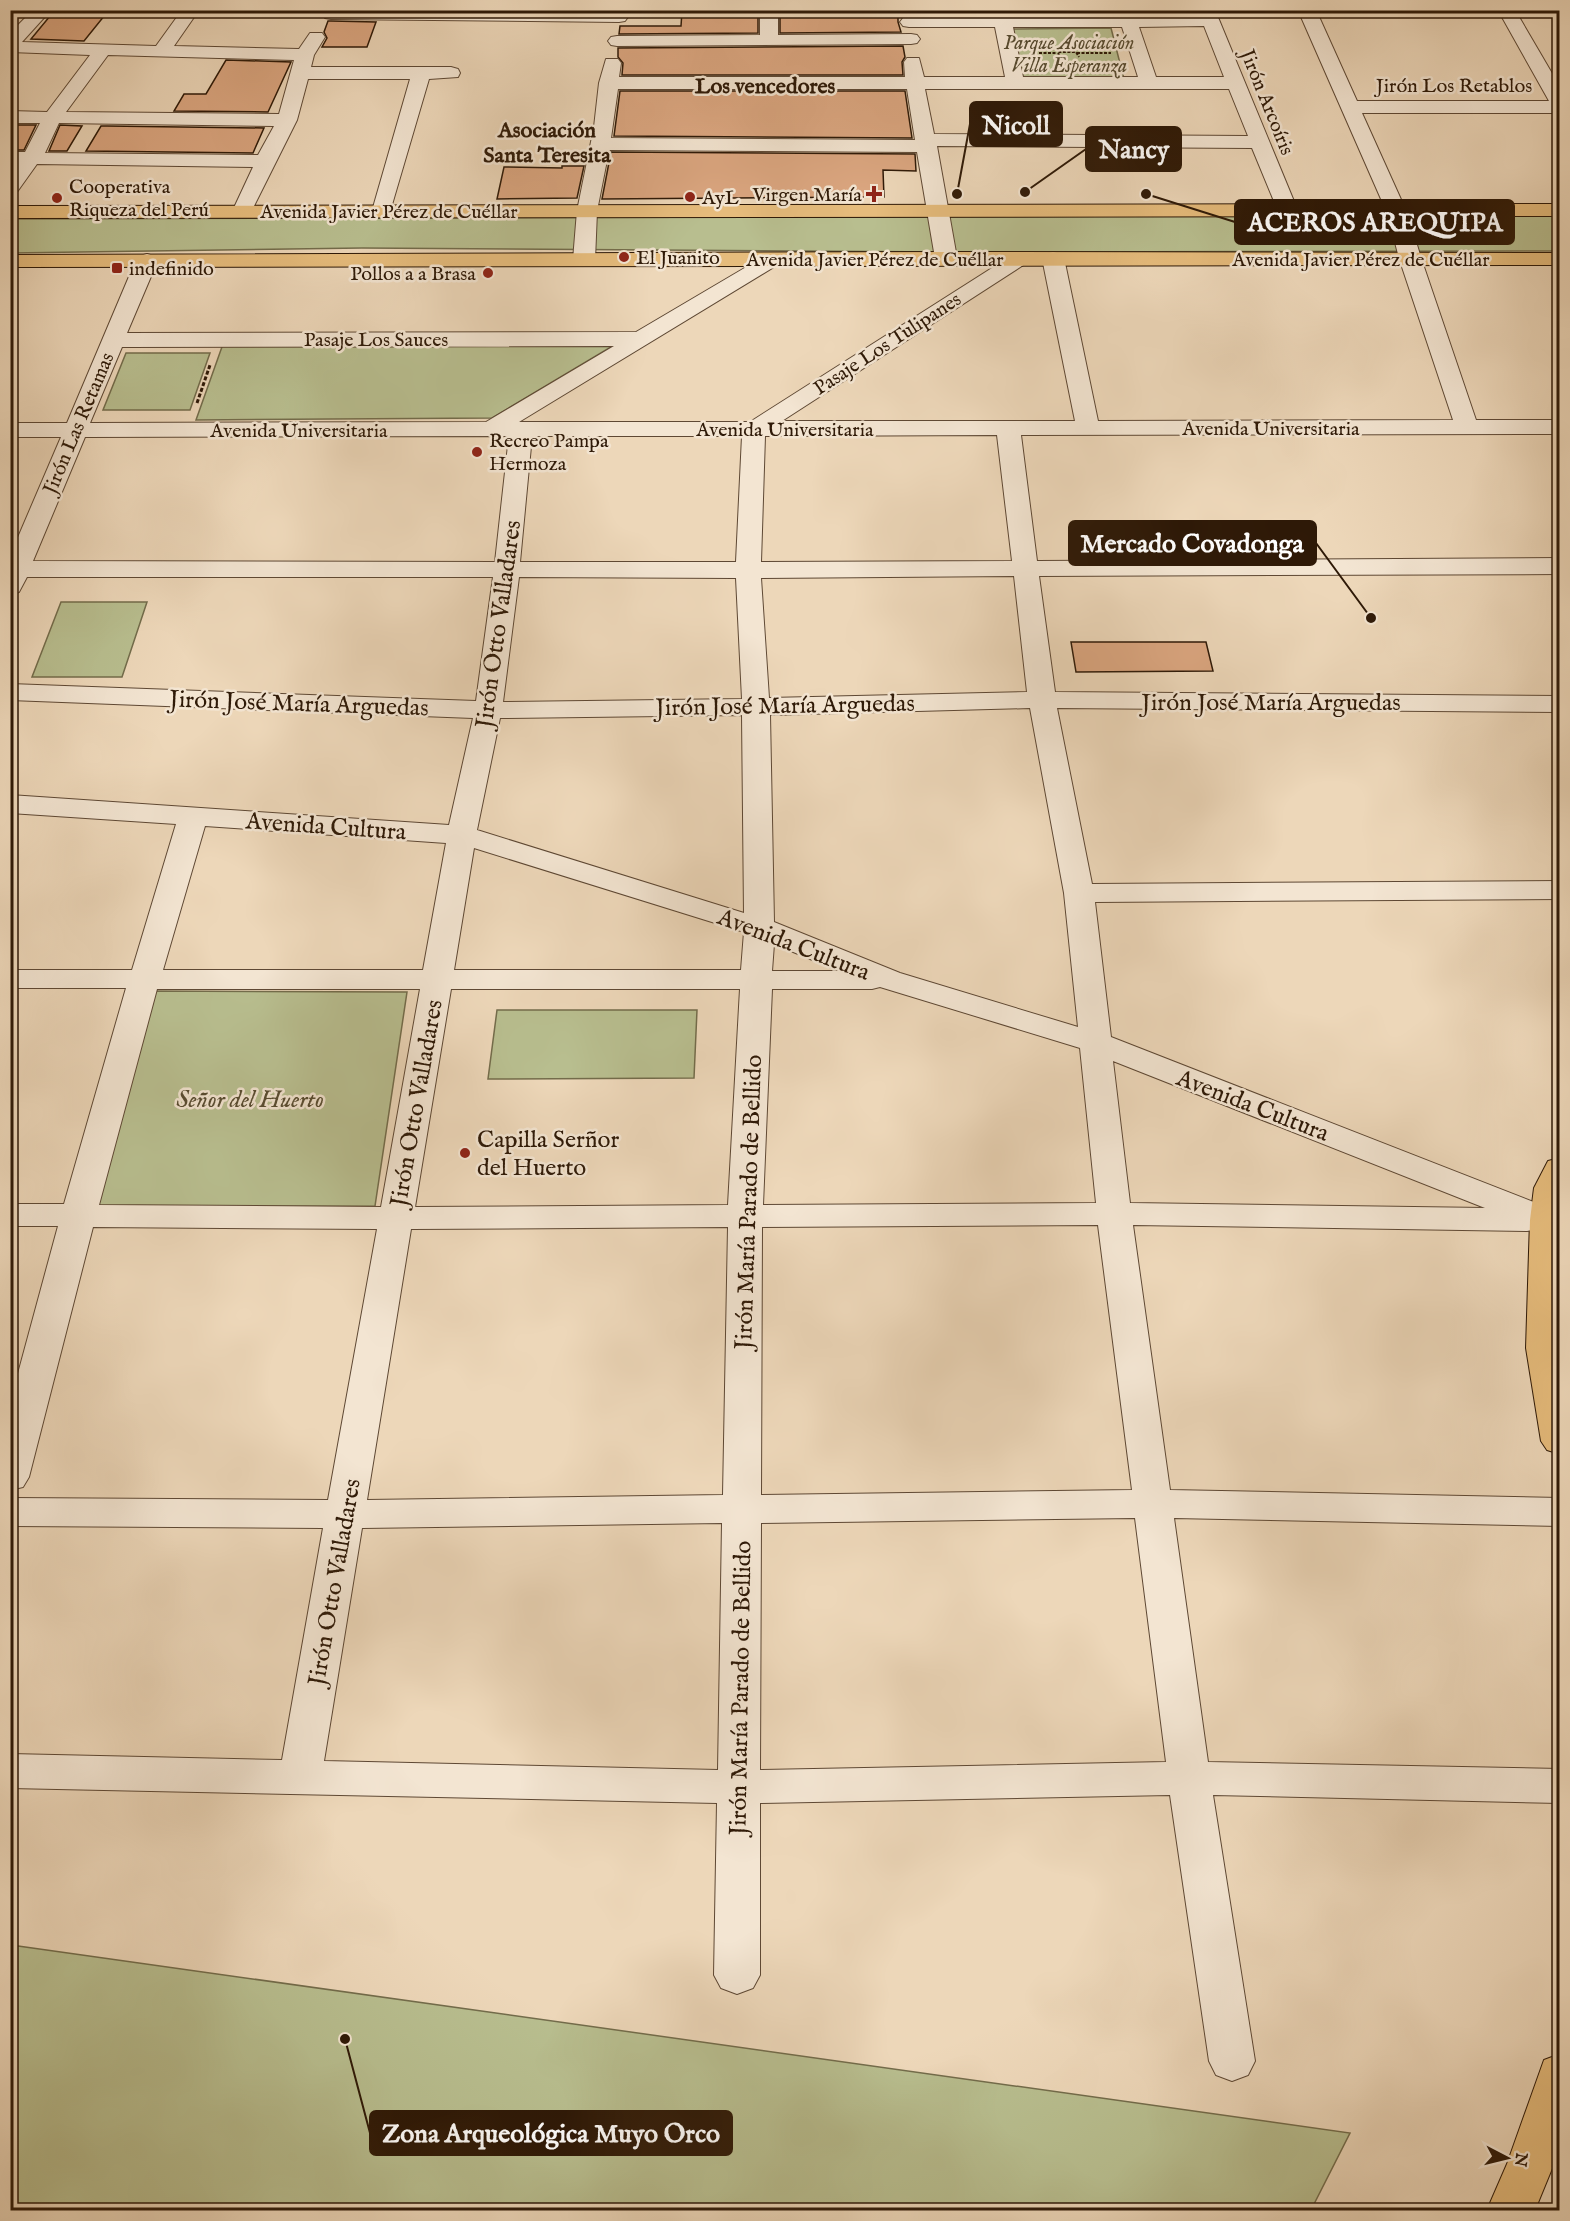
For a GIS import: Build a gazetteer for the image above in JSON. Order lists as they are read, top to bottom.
{
  "streets": {
    "highway": ["Avenida Javier Pérez de Cuéllar"],
    "street": [
      "Jirón Los Retablos",
      "Jirón Arcoíris",
      "Pasaje Los Sauces",
      "Pasaje Los Tulipanes",
      "Jirón Las Retamas",
      "Avenida Universitaria",
      "Jirón Otto Valladares",
      "Jirón José María Arguedas",
      "Avenida Cultura",
      "Jirón María Parado de Bellido"
    ]
  },
  "crossings": [
    ["Jirón Arcoíris", "Avenida Javier Pérez de Cuéllar"],
    ["Avenida Javier Pérez de Cuéllar", "Pasaje Los Tulipanes"],
    ["Avenida Javier Pérez de Cuéllar", "Jirón Las Retamas"],
    ["Pasaje Los Sauces", "Jirón Las Retamas"],
    ["Pasaje Los Tulipanes", "Avenida Universitaria"],
    ["Pasaje Los Tulipanes", "Jirón María Parado de Bellido"],
    ["Jirón Las Retamas", "Avenida Universitaria"],
    ["Avenida Universitaria", "Jirón Otto Valladares"],
    ["Avenida Universitaria", "Jirón María Parado de Bellido"],
    ["Jirón Otto Valladares", "Jirón José María Arguedas"],
    ["Jirón Otto Valladares", "Avenida Cultura"],
    ["Jirón José María Arguedas", "Jirón María Parado de Bellido"],
    ["Avenida Cultura", "Jirón María Parado de Bellido"]
  ],
  "districts": ["Los vencedores", "Asociación Santa Teresita"],
  "parks": ["Parque Asociación Villa Esperanza", "Señor del Huerto"],
  "places": {
    "other": [
      "Nancy",
      "Nicoll",
      "ACEROS AREQUIPA",
      "AyL",
      "Cooperativa Riqueza del Perú",
      "El Juanito",
      "Pollos a a Brasa",
      "Recreo Pampa Hermoza",
      "Mercado Covadonga",
      "Capilla Serñor del Huerto",
      "Zona Arqueológica Muyo Orco"
    ],
    "health": ["Virgen María"],
    "transit": ["indefinido"]
  },
  "north": "right"
}
